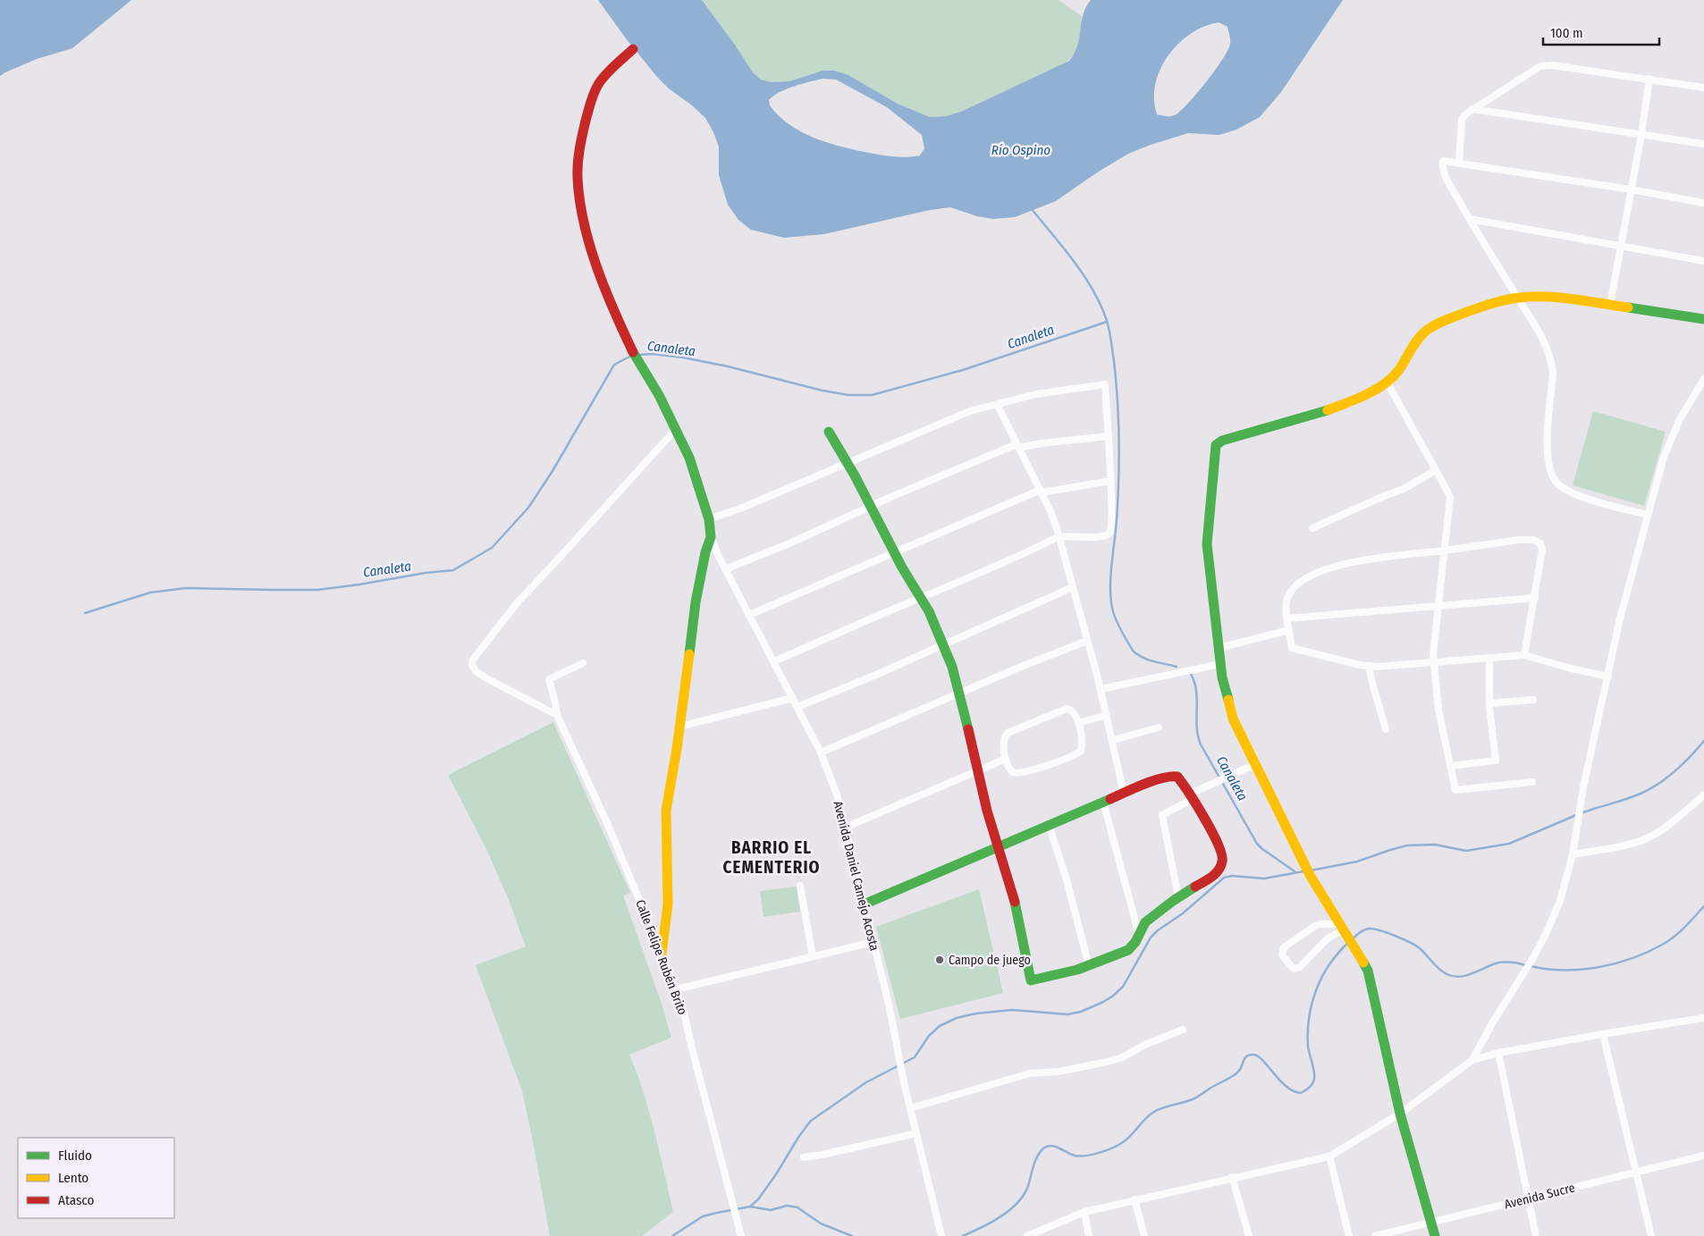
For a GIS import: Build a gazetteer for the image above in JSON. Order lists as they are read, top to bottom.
{
  "streets": {
    "street": ["Avenida Daniel Camejo Acosta", "Calle Felipe Rubén Brito", "Avenida Sucre"]
  },
  "districts": ["BARRIO EL CEMENTERIO"],
  "water": ["Río Ospino", "Canaleta"],
  "places": ["Campo de juego"],
  "legend": ["Fluido", "Lento", "Atasco"],
  "scale_bar": "100 m"
}
